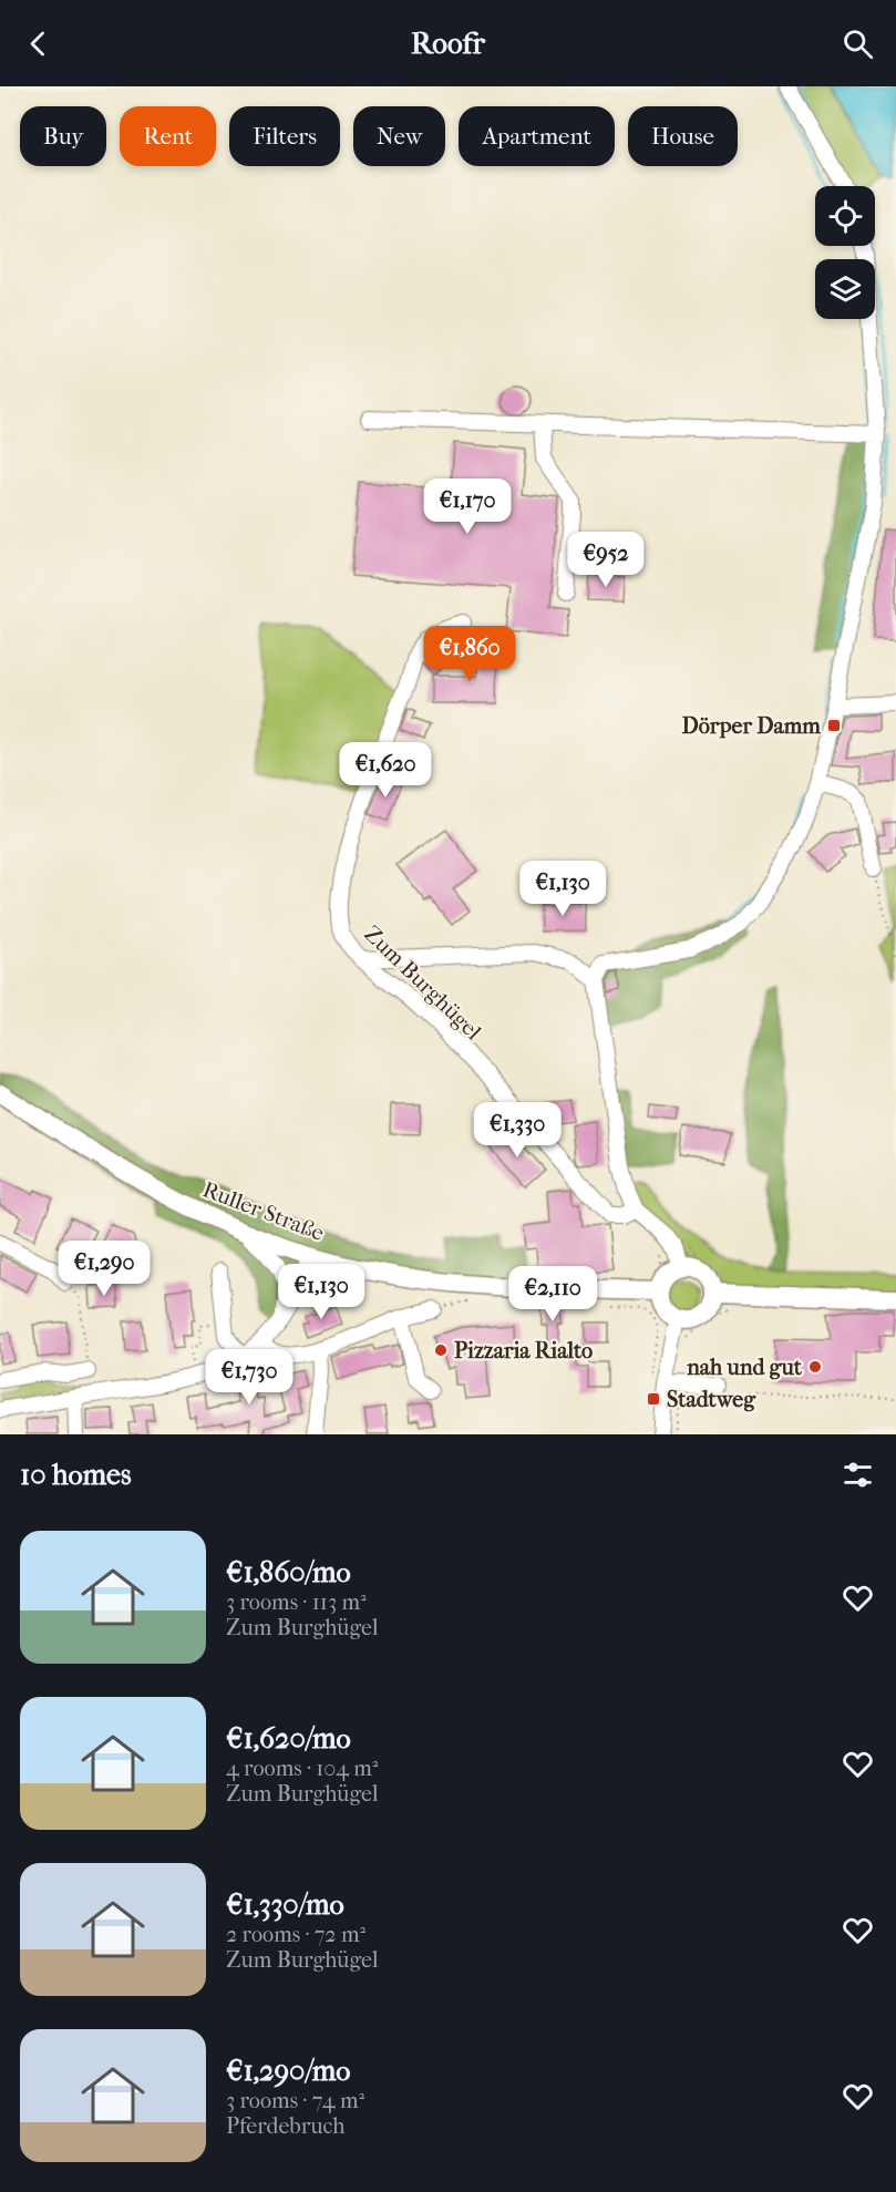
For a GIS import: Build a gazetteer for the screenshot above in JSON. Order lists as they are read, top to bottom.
{
  "streets": {
    "main road": ["Ruller Straße"],
    "street": ["Zum Burghügel"]
  },
  "places": {
    "transit": ["Dörper Damm", "Stadtweg"],
    "other": ["Pizzaria Rialto", "nah und gut"]
  },
  "page": {
    "header": "Roofr",
    "chip": [
      "Buy",
      "Rent",
      "Filters",
      "New",
      "Apartment",
      "House"
    ],
    "price": [
      "€1,170",
      "€952",
      "€1,860",
      "€1,620",
      "€1,130",
      "€1,330",
      "€1,290",
      "€1,130",
      "€2,110",
      "€1,730"
    ],
    "heading": "10 homes",
    "list": [
      {
        "name": "€1,860/mo",
        "note": "3 rooms · 113 m² · Zum Burghügel"
      },
      {
        "name": "€1,620/mo",
        "note": "4 rooms · 104 m² · Zum Burghügel"
      },
      {
        "name": "€1,330/mo",
        "note": "2 rooms · 72 m² · Zum Burghügel"
      },
      {
        "name": "€1,290/mo",
        "note": "3 rooms · 74 m² · Pferdebruch"
      }
    ]
  }
}
